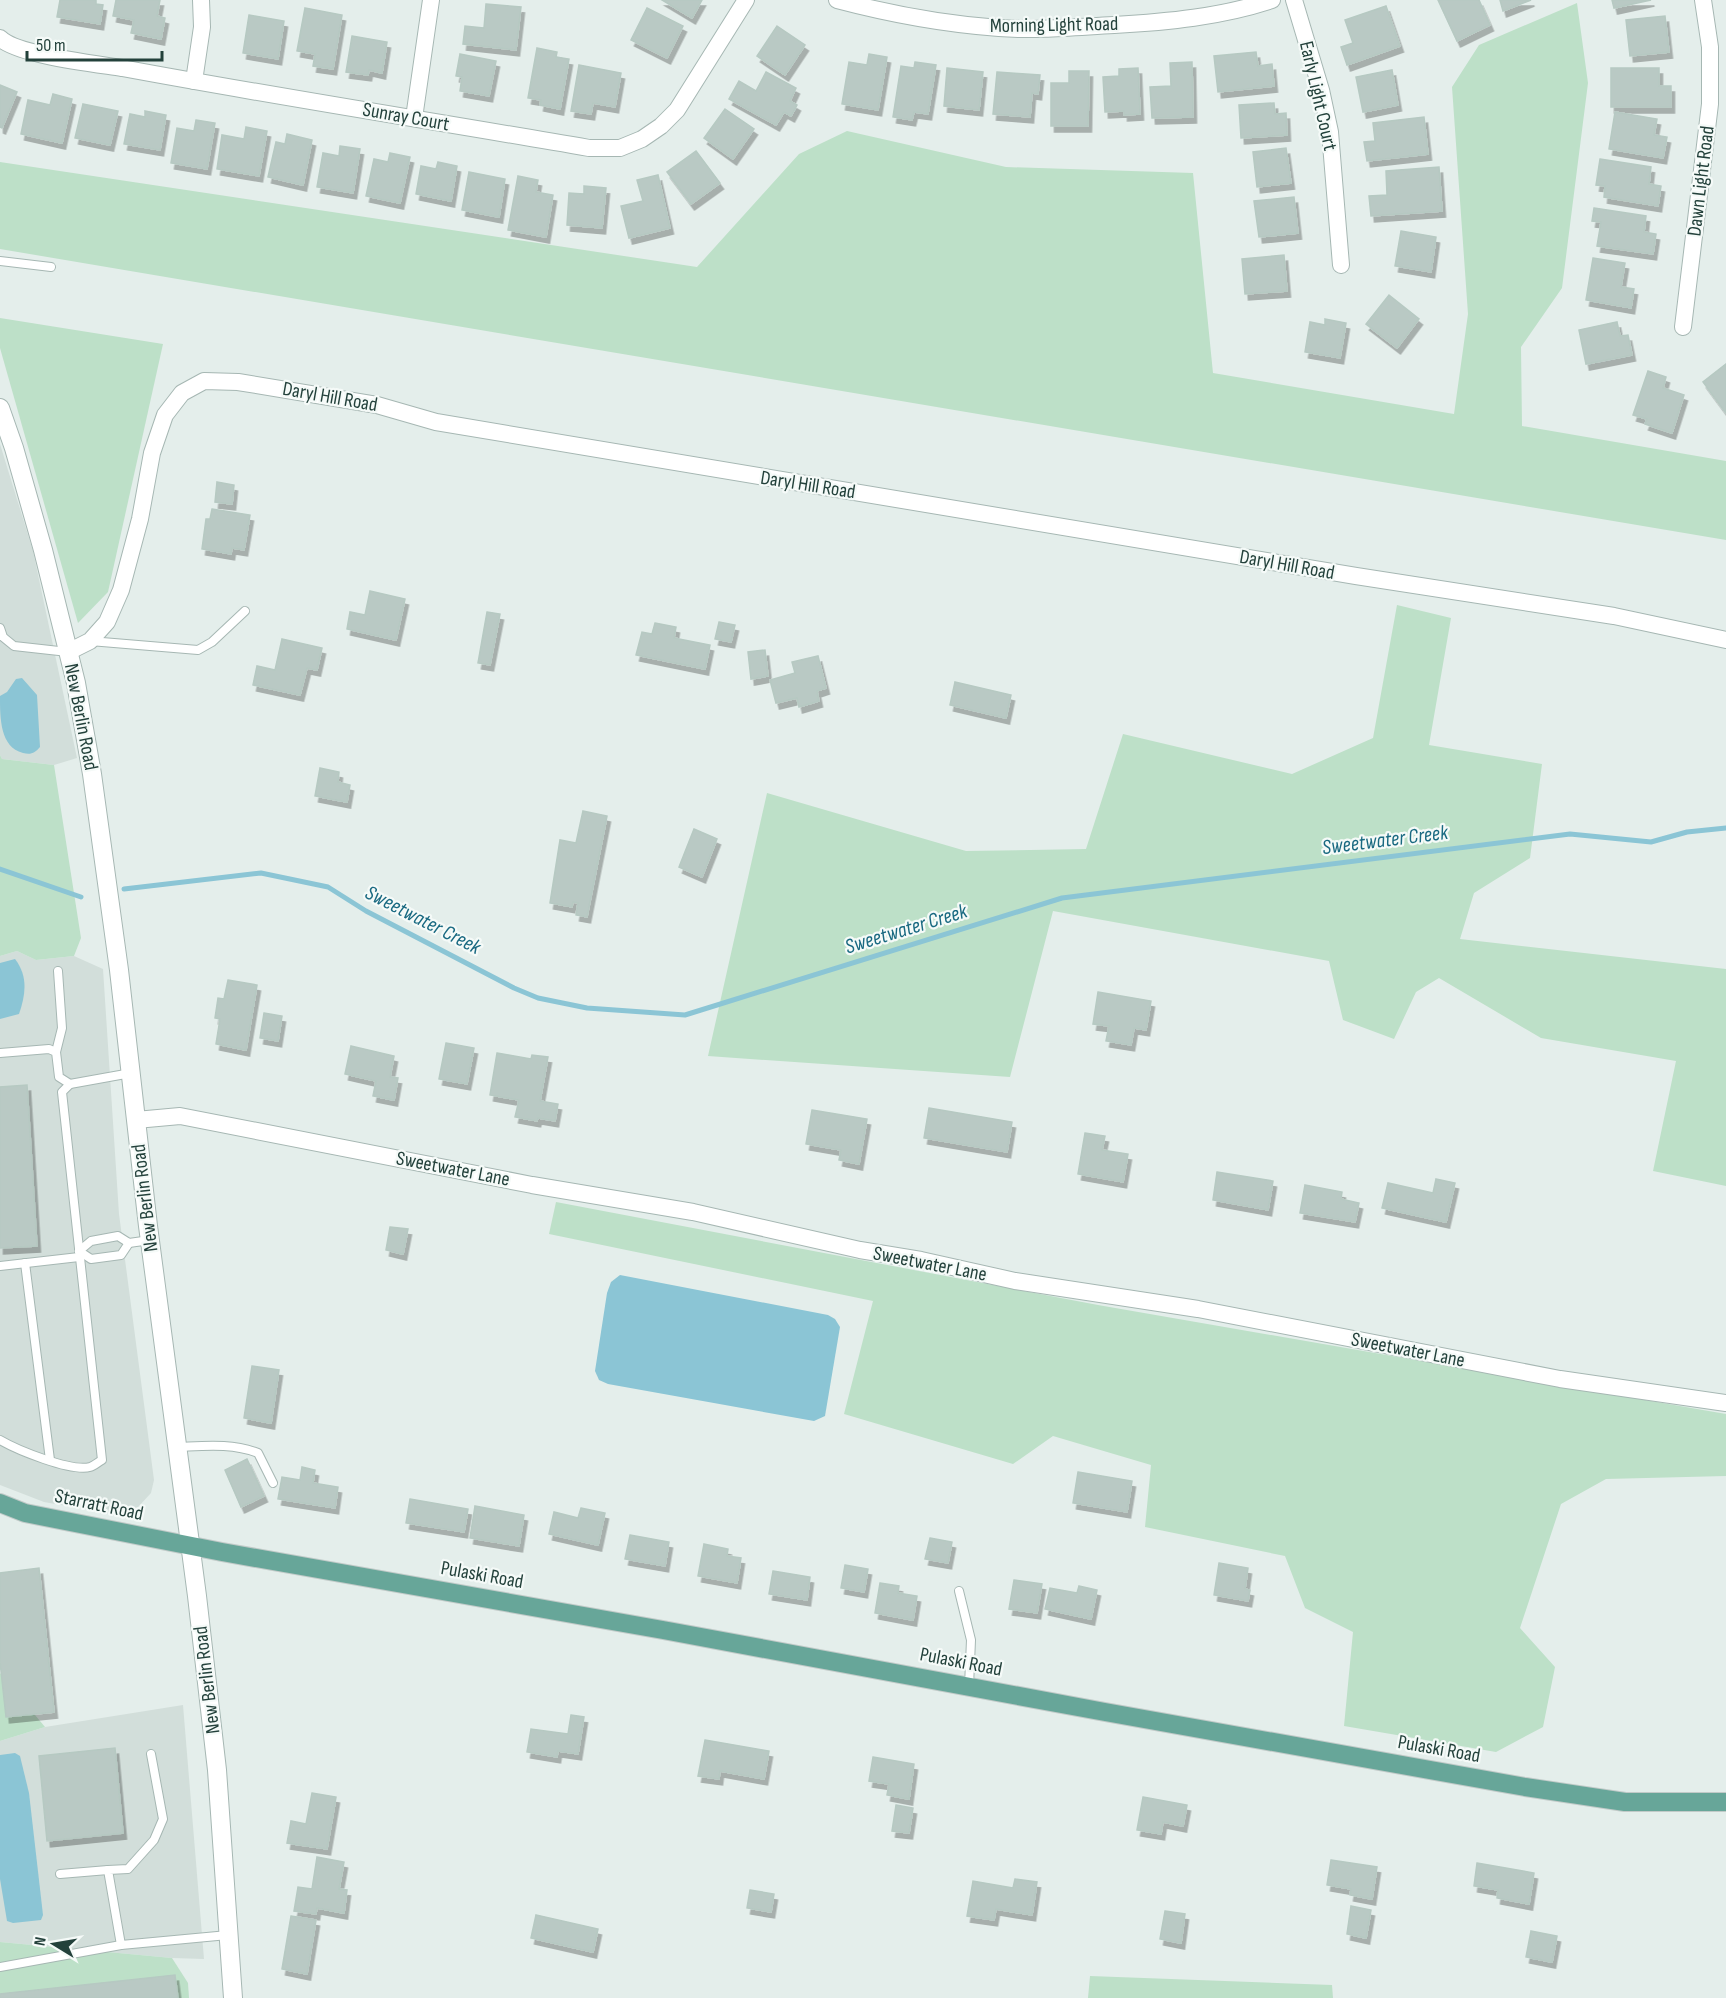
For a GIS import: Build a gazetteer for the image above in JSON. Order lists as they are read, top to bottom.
{
  "streets": {
    "main road": ["Starratt Road", "Pulaski Road"],
    "street": [
      "Morning Light Road",
      "Early Light Court",
      "Sunray Court",
      "Dawn Light Road",
      "Daryl Hill Road",
      "New Berlin Road",
      "Sweetwater Lane"
    ]
  },
  "crossings": [
    ["Daryl Hill Road", "New Berlin Road"],
    ["New Berlin Road", "Sweetwater Lane"],
    ["New Berlin Road", "Starratt Road"],
    ["New Berlin Road", "Pulaski Road"],
    ["Starratt Road", "Pulaski Road"]
  ],
  "water": ["Sweetwater Creek"],
  "scale_bar": "50 m",
  "north": "left"
}
